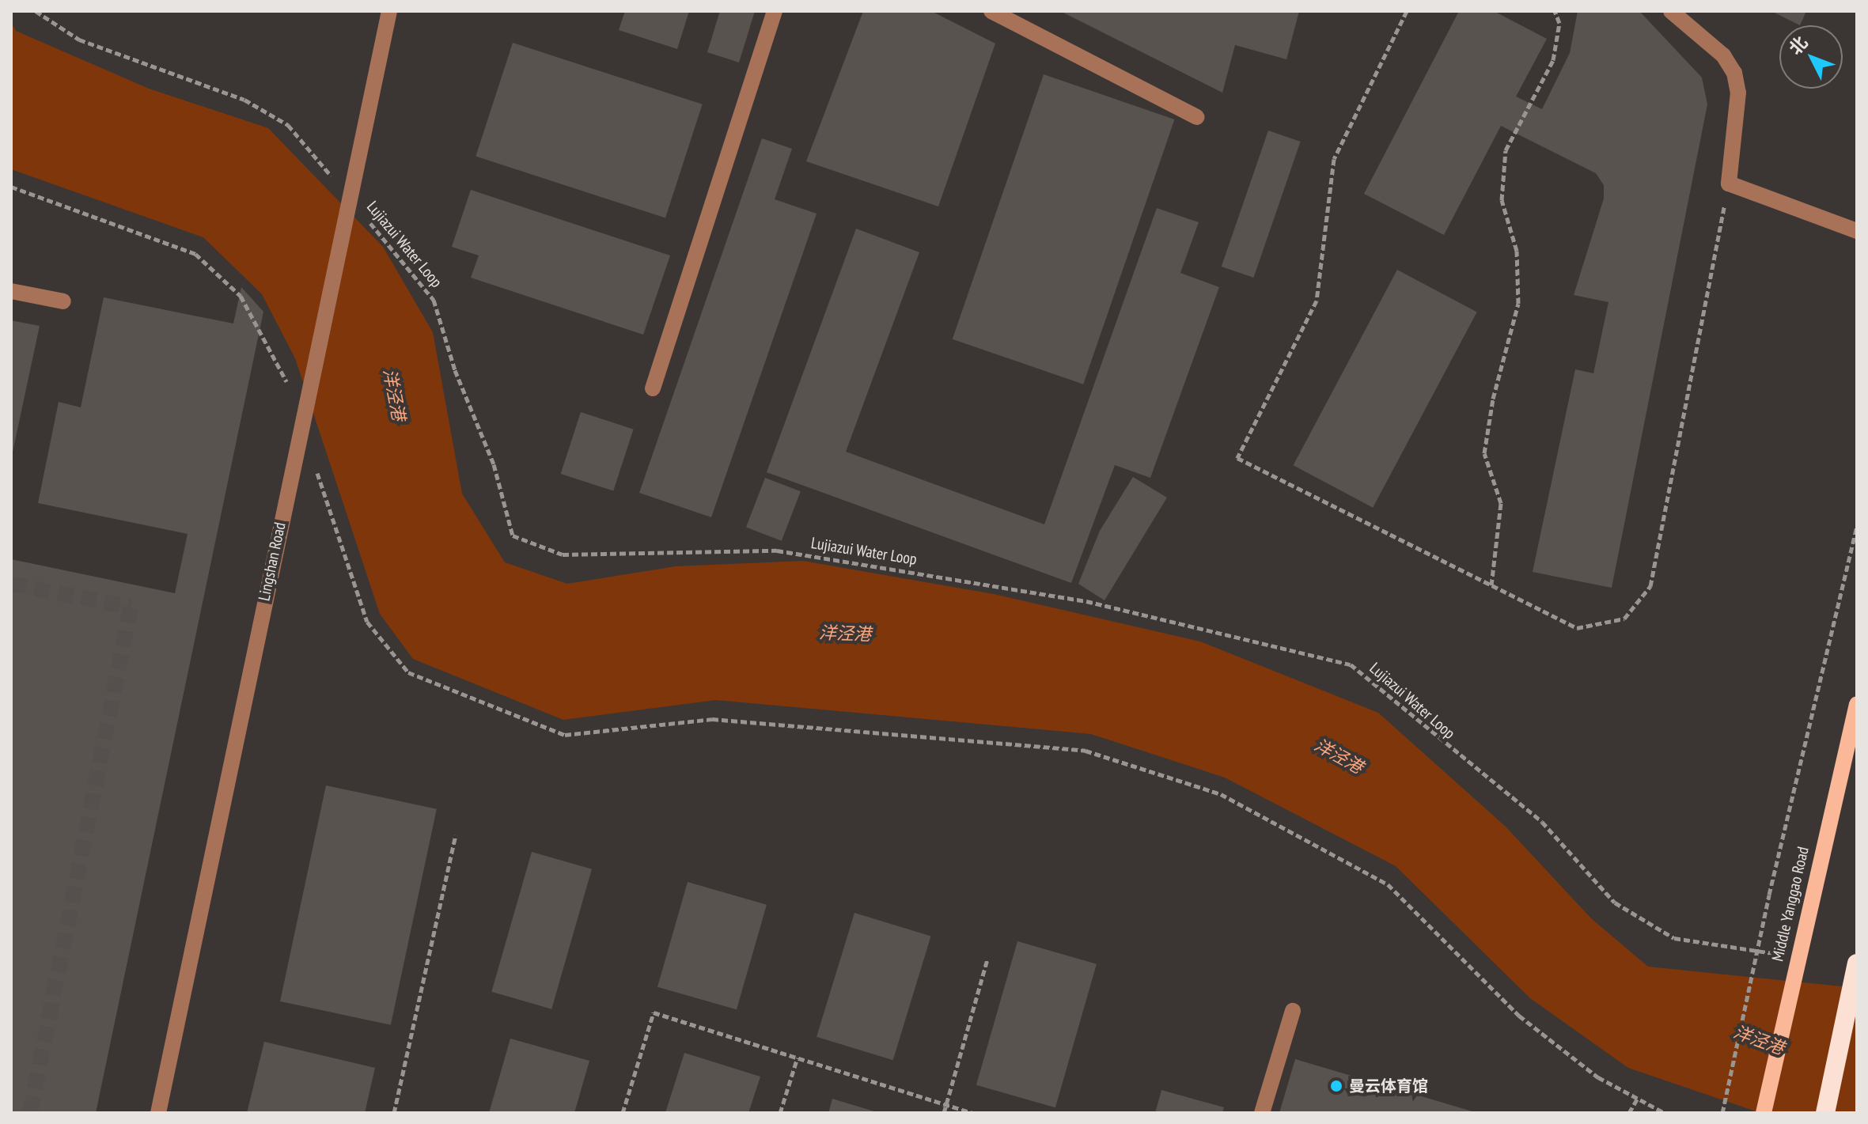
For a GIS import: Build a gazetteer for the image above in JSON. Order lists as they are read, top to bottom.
{
  "streets": {
    "main road": ["Middle Yanggao Road"],
    "street": ["Lingshan Road"],
    "path": ["Lujiazui Water Loop"]
  },
  "water": ["洋泾港"],
  "places": ["曼云体育馆"],
  "north": "top left"
}
